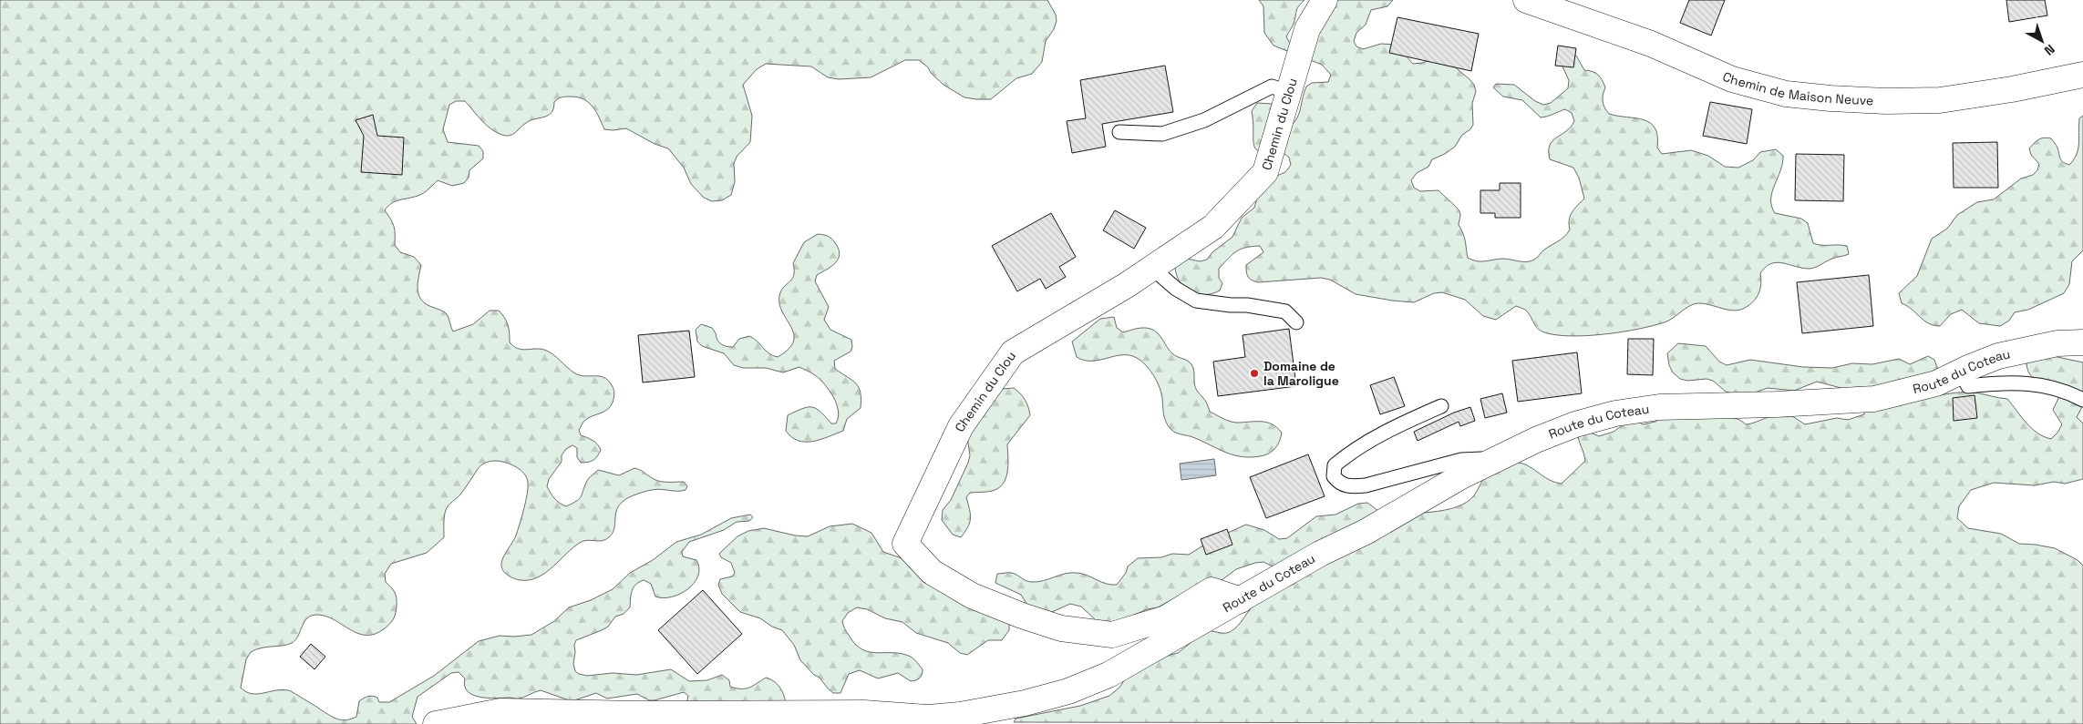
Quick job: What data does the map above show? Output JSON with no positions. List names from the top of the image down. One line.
{"streets":{"street":["Chemin de Maison Neuve","Chemin du Clou","Route du Coteau"]},"crossings":[["Chemin du Clou","Route du Coteau"]],"places":["Domaine de la Maroligue"],"north":"bottom right"}
